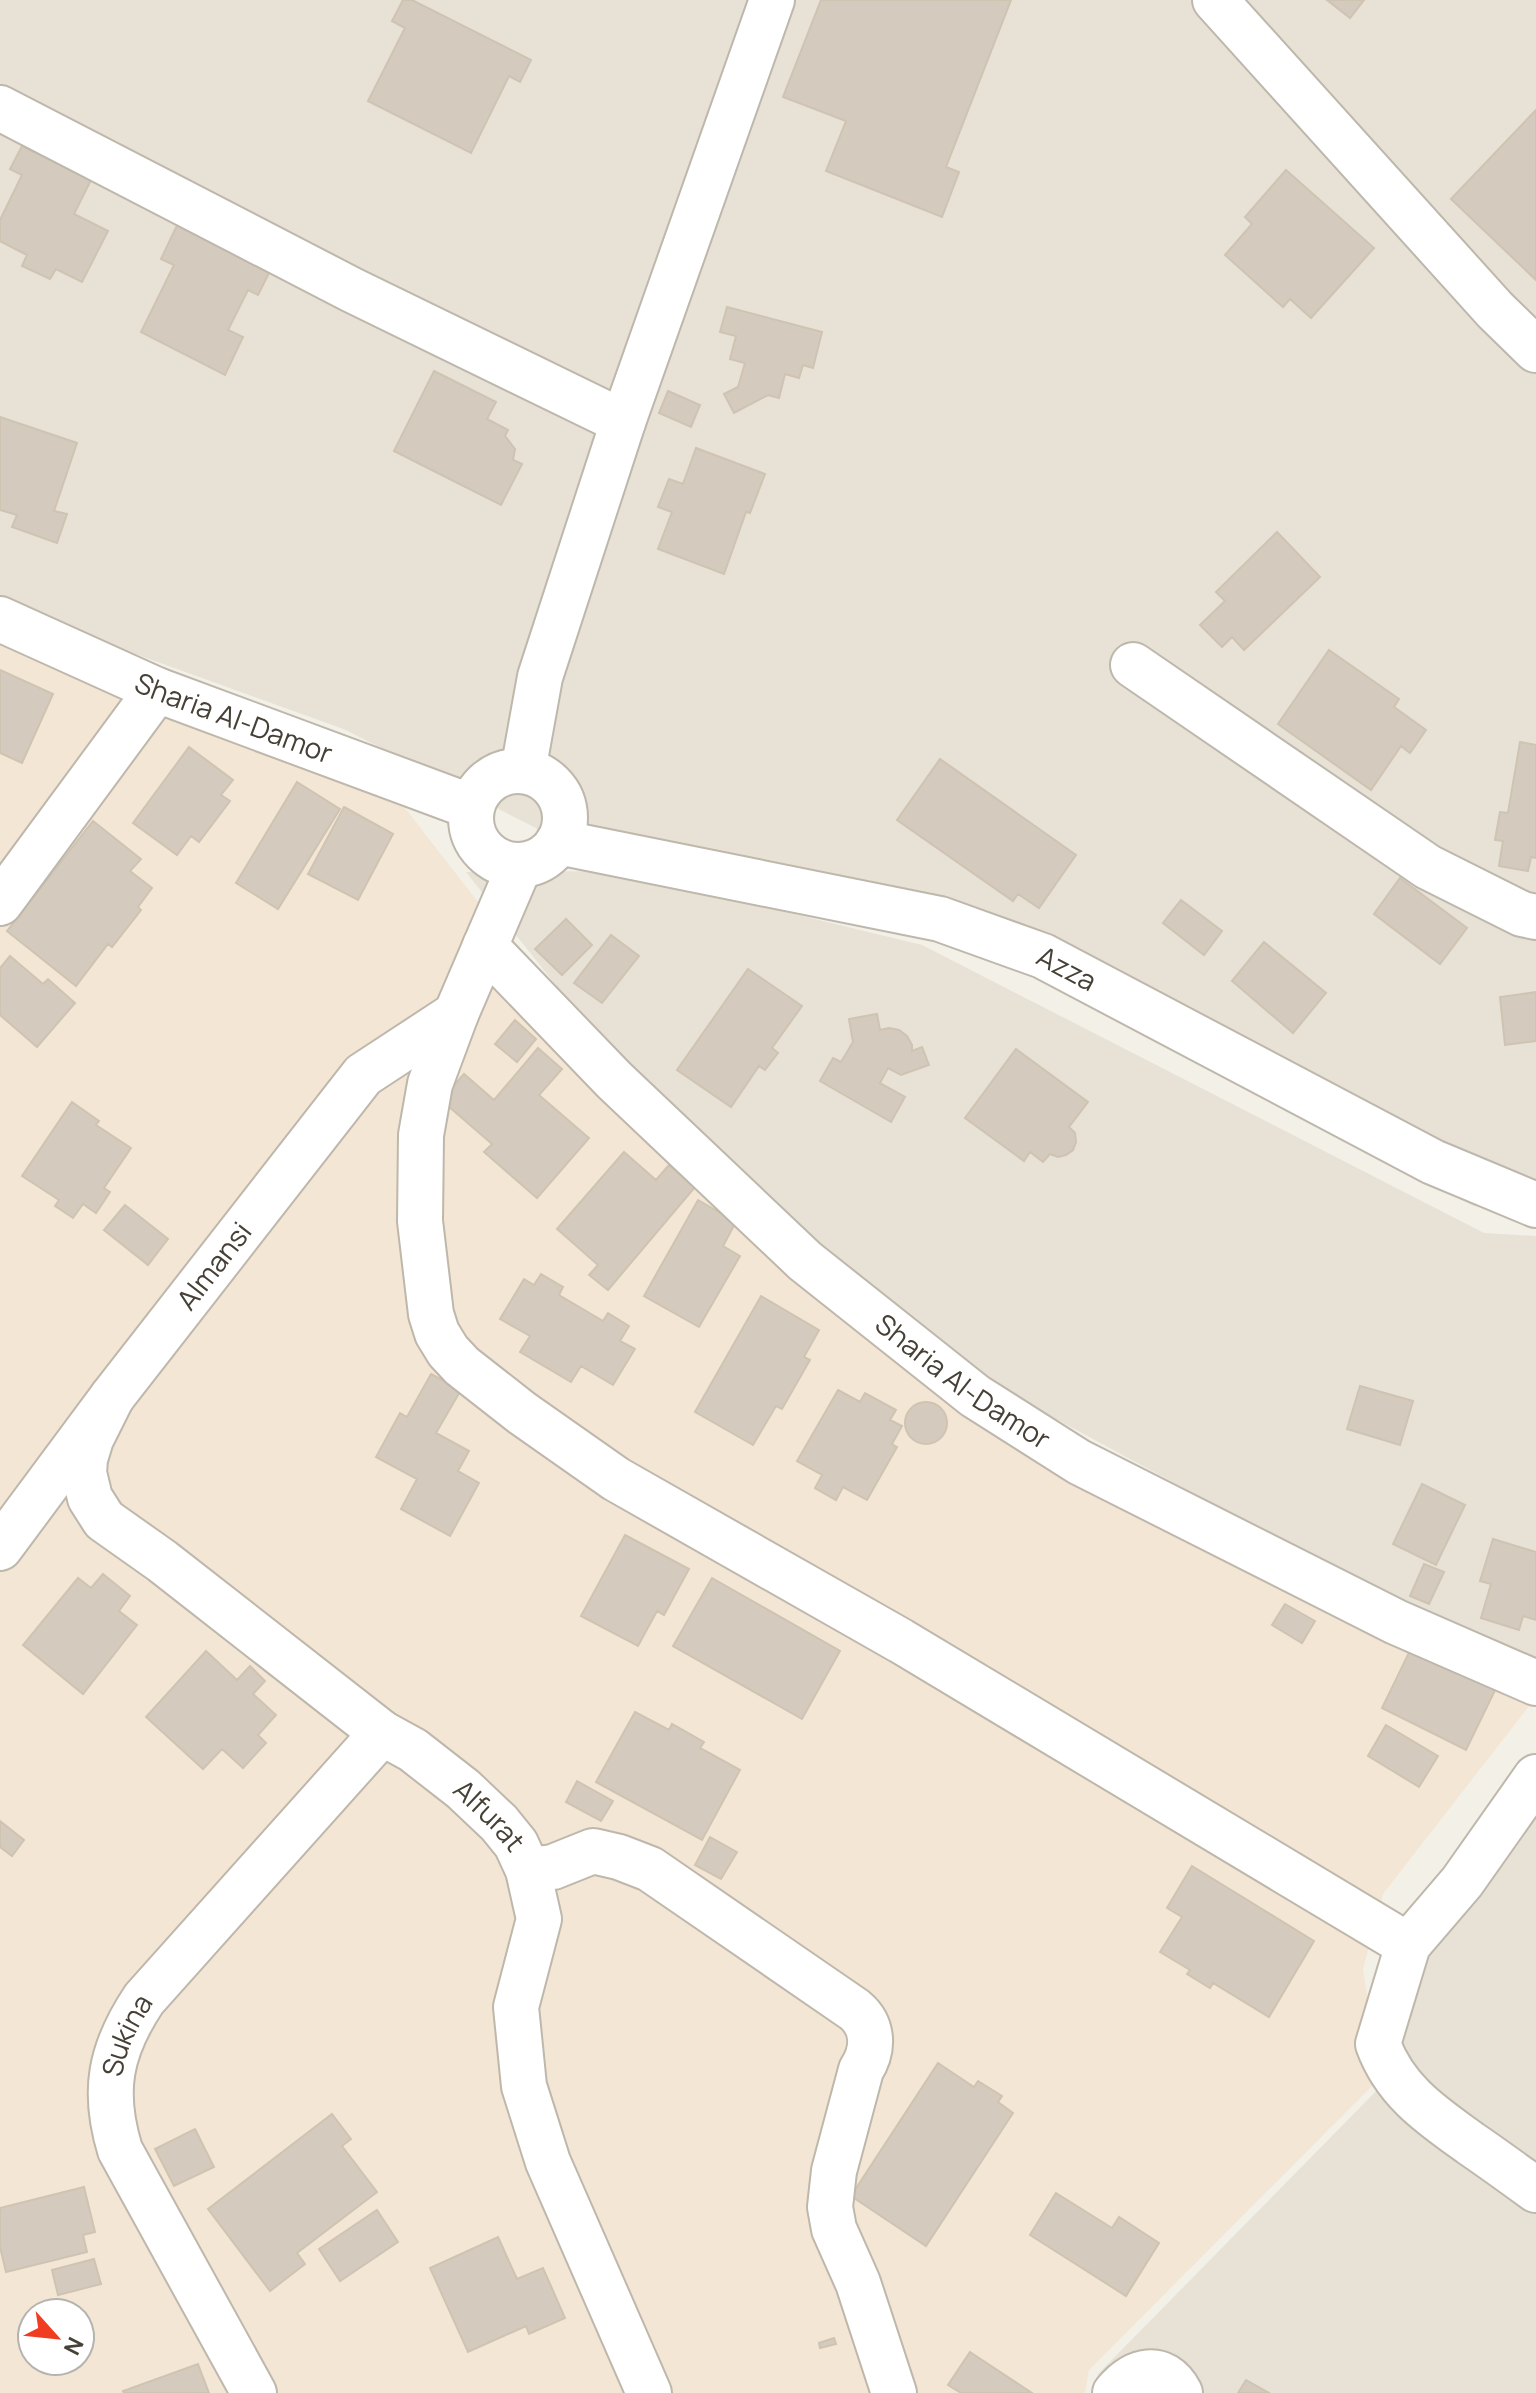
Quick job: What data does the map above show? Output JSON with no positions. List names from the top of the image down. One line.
{"streets":{"street":["Sharia Al-Damor","Azza","Almansi","Alfurat","Sukina"]},"crossings":[["Sharia Al-Damor","Azza"],["Almansi","Alfurat"],["Alfurat","Sukina"]],"north":"bottom right"}
